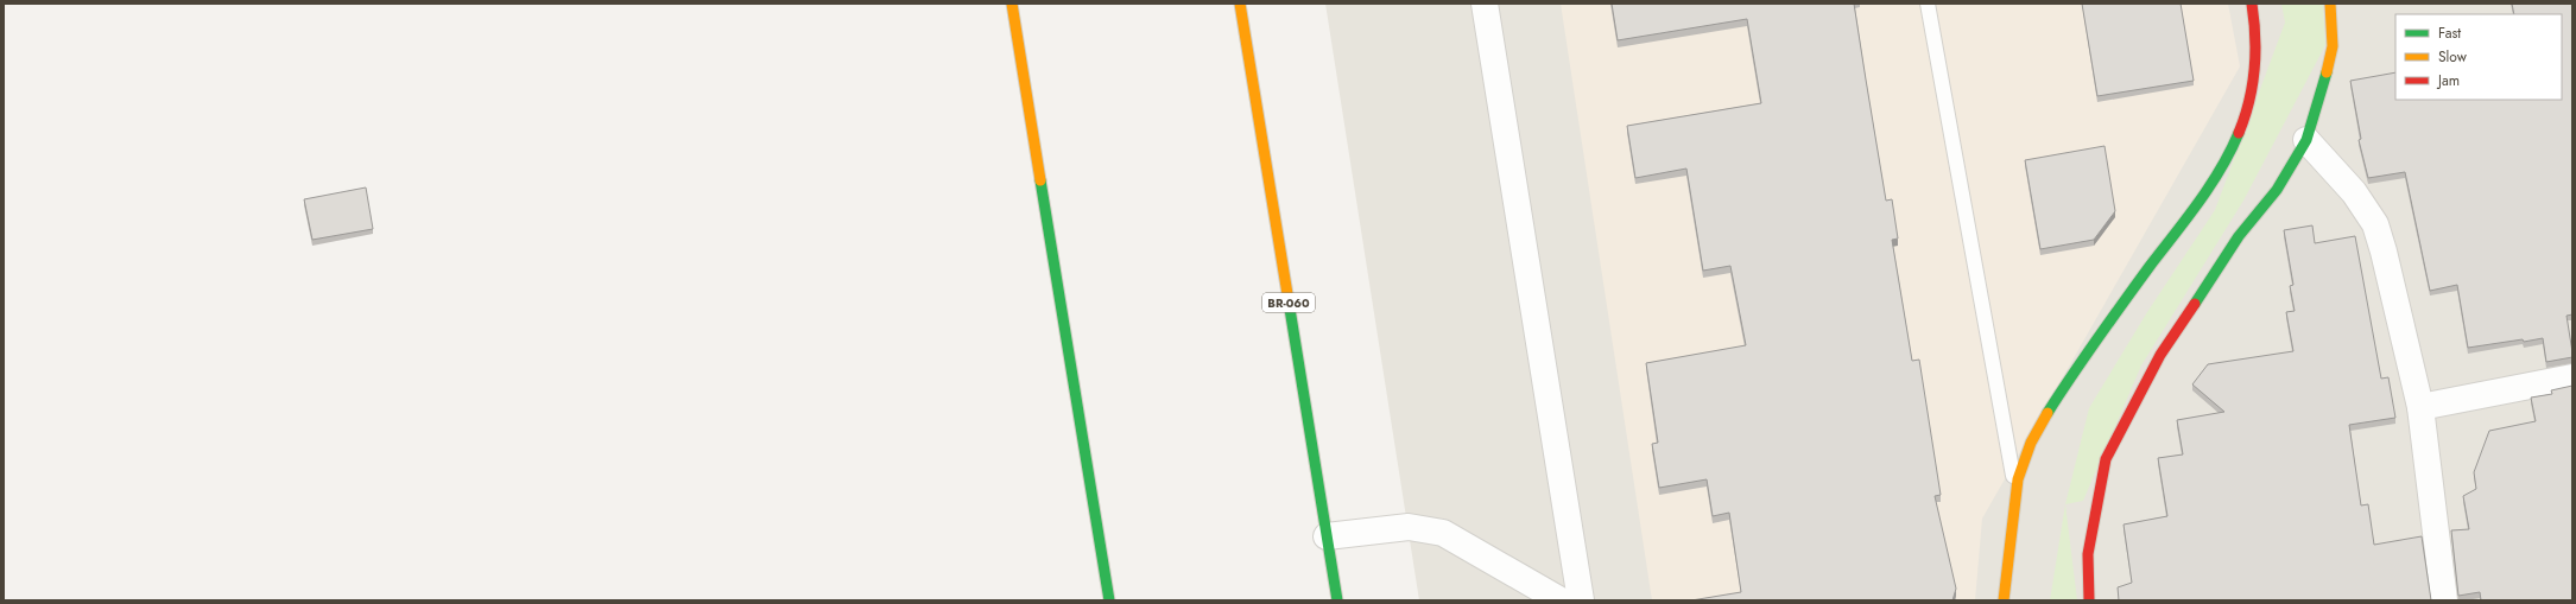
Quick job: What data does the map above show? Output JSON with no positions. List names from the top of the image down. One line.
{"streets":{"main road":["BR-060"]},"legend":["Fast","Slow","Jam"]}
